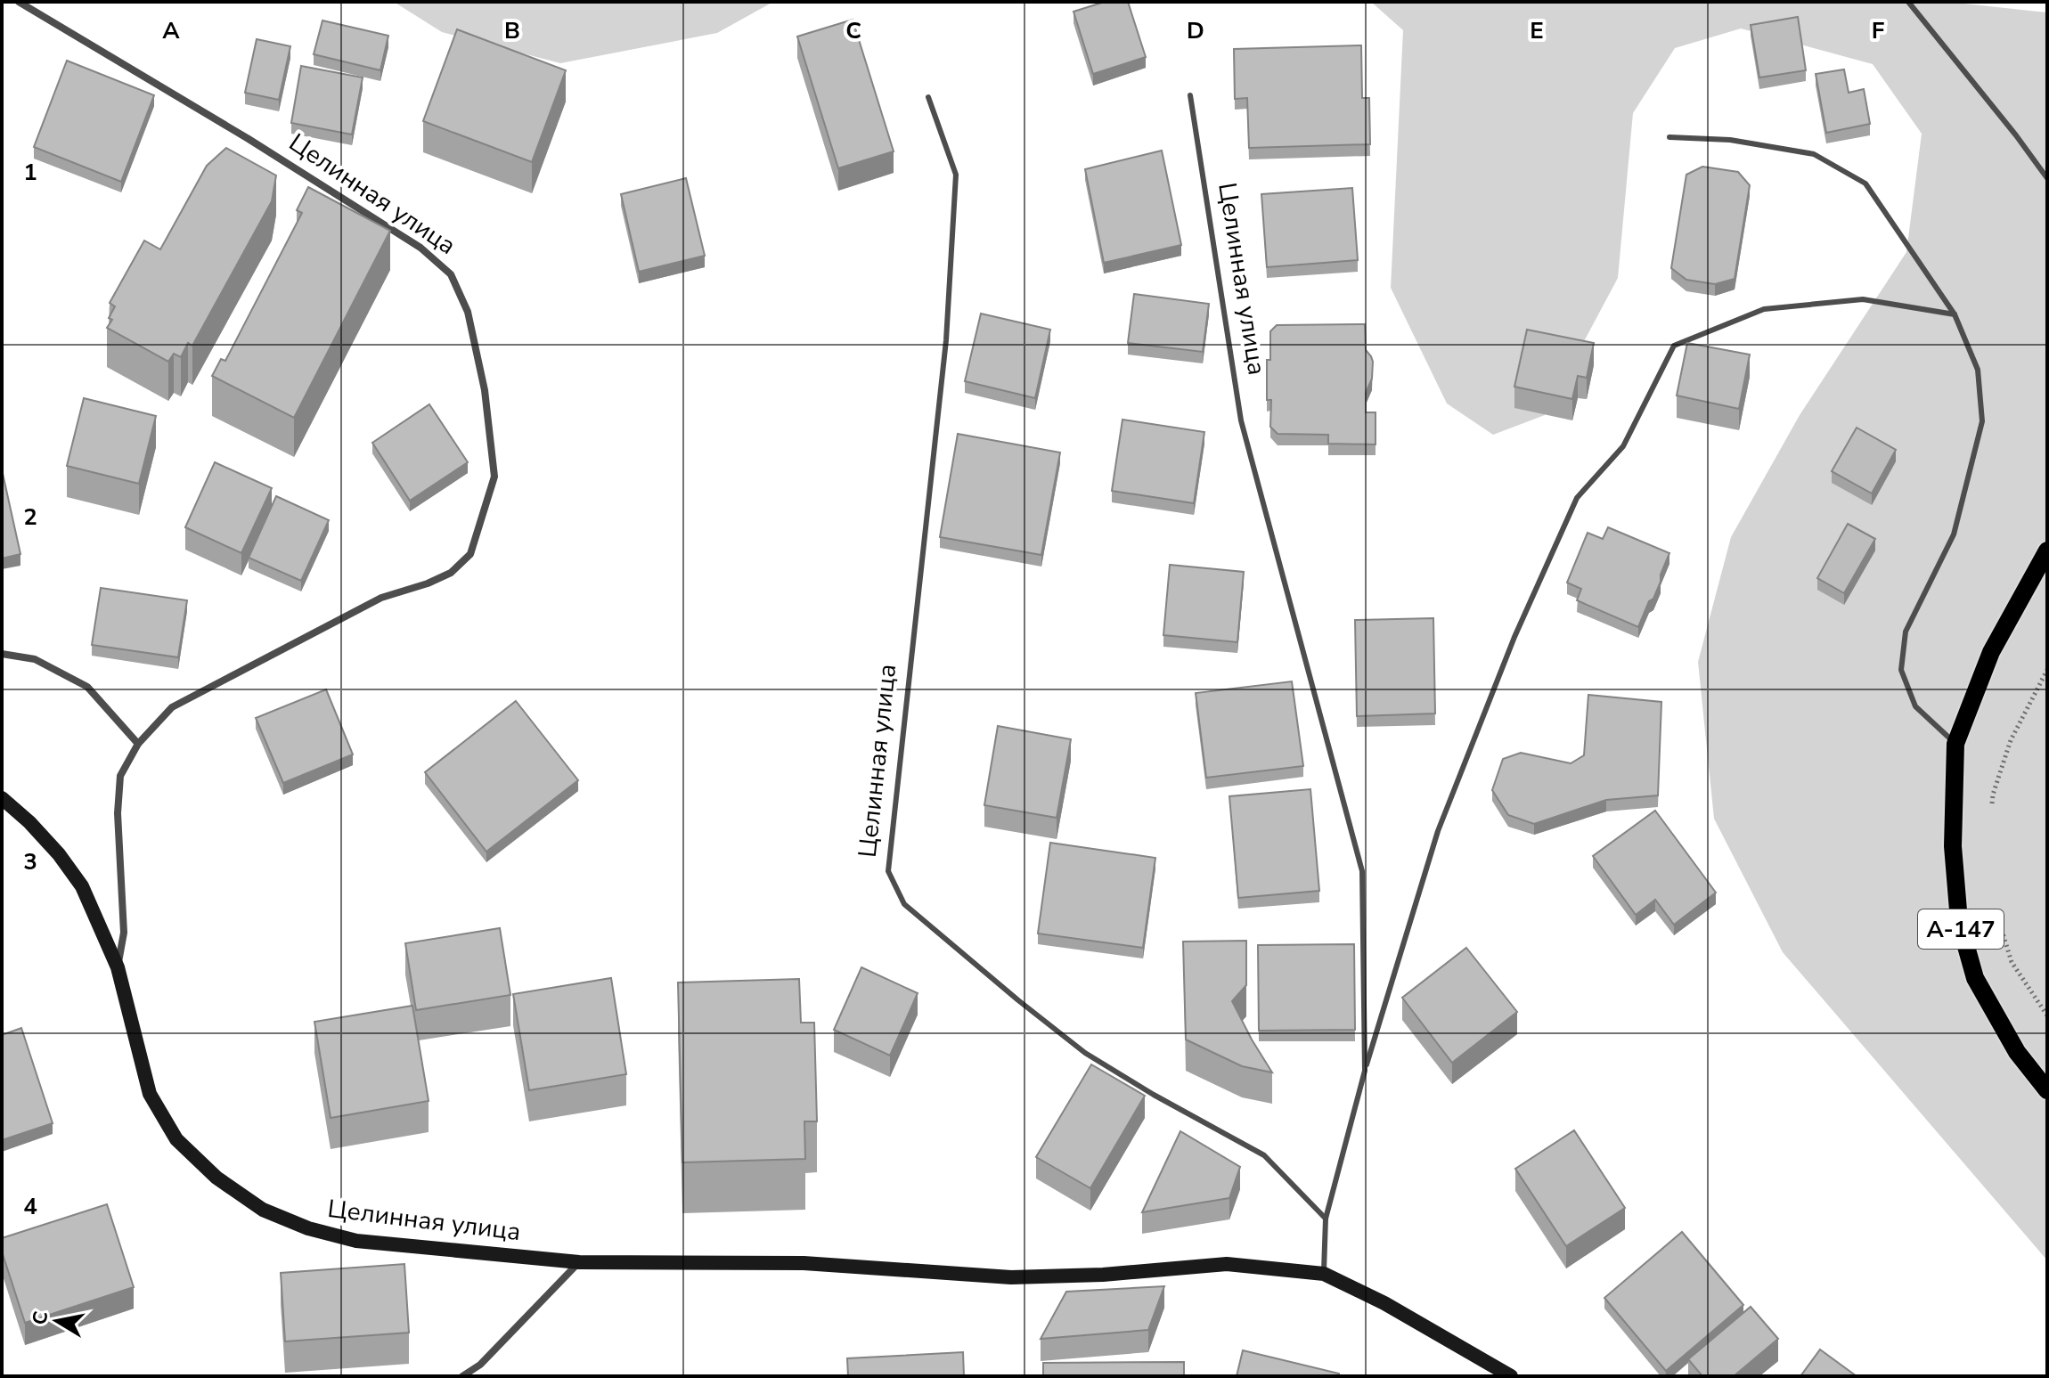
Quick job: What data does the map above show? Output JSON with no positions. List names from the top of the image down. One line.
{"streets":{"main road":["А-147"],"street":["Целинная улица"]},"north":"left","grid":{"columns":["A","B","C","D","E","F"],"rows":["1","2","3","4"]}}
